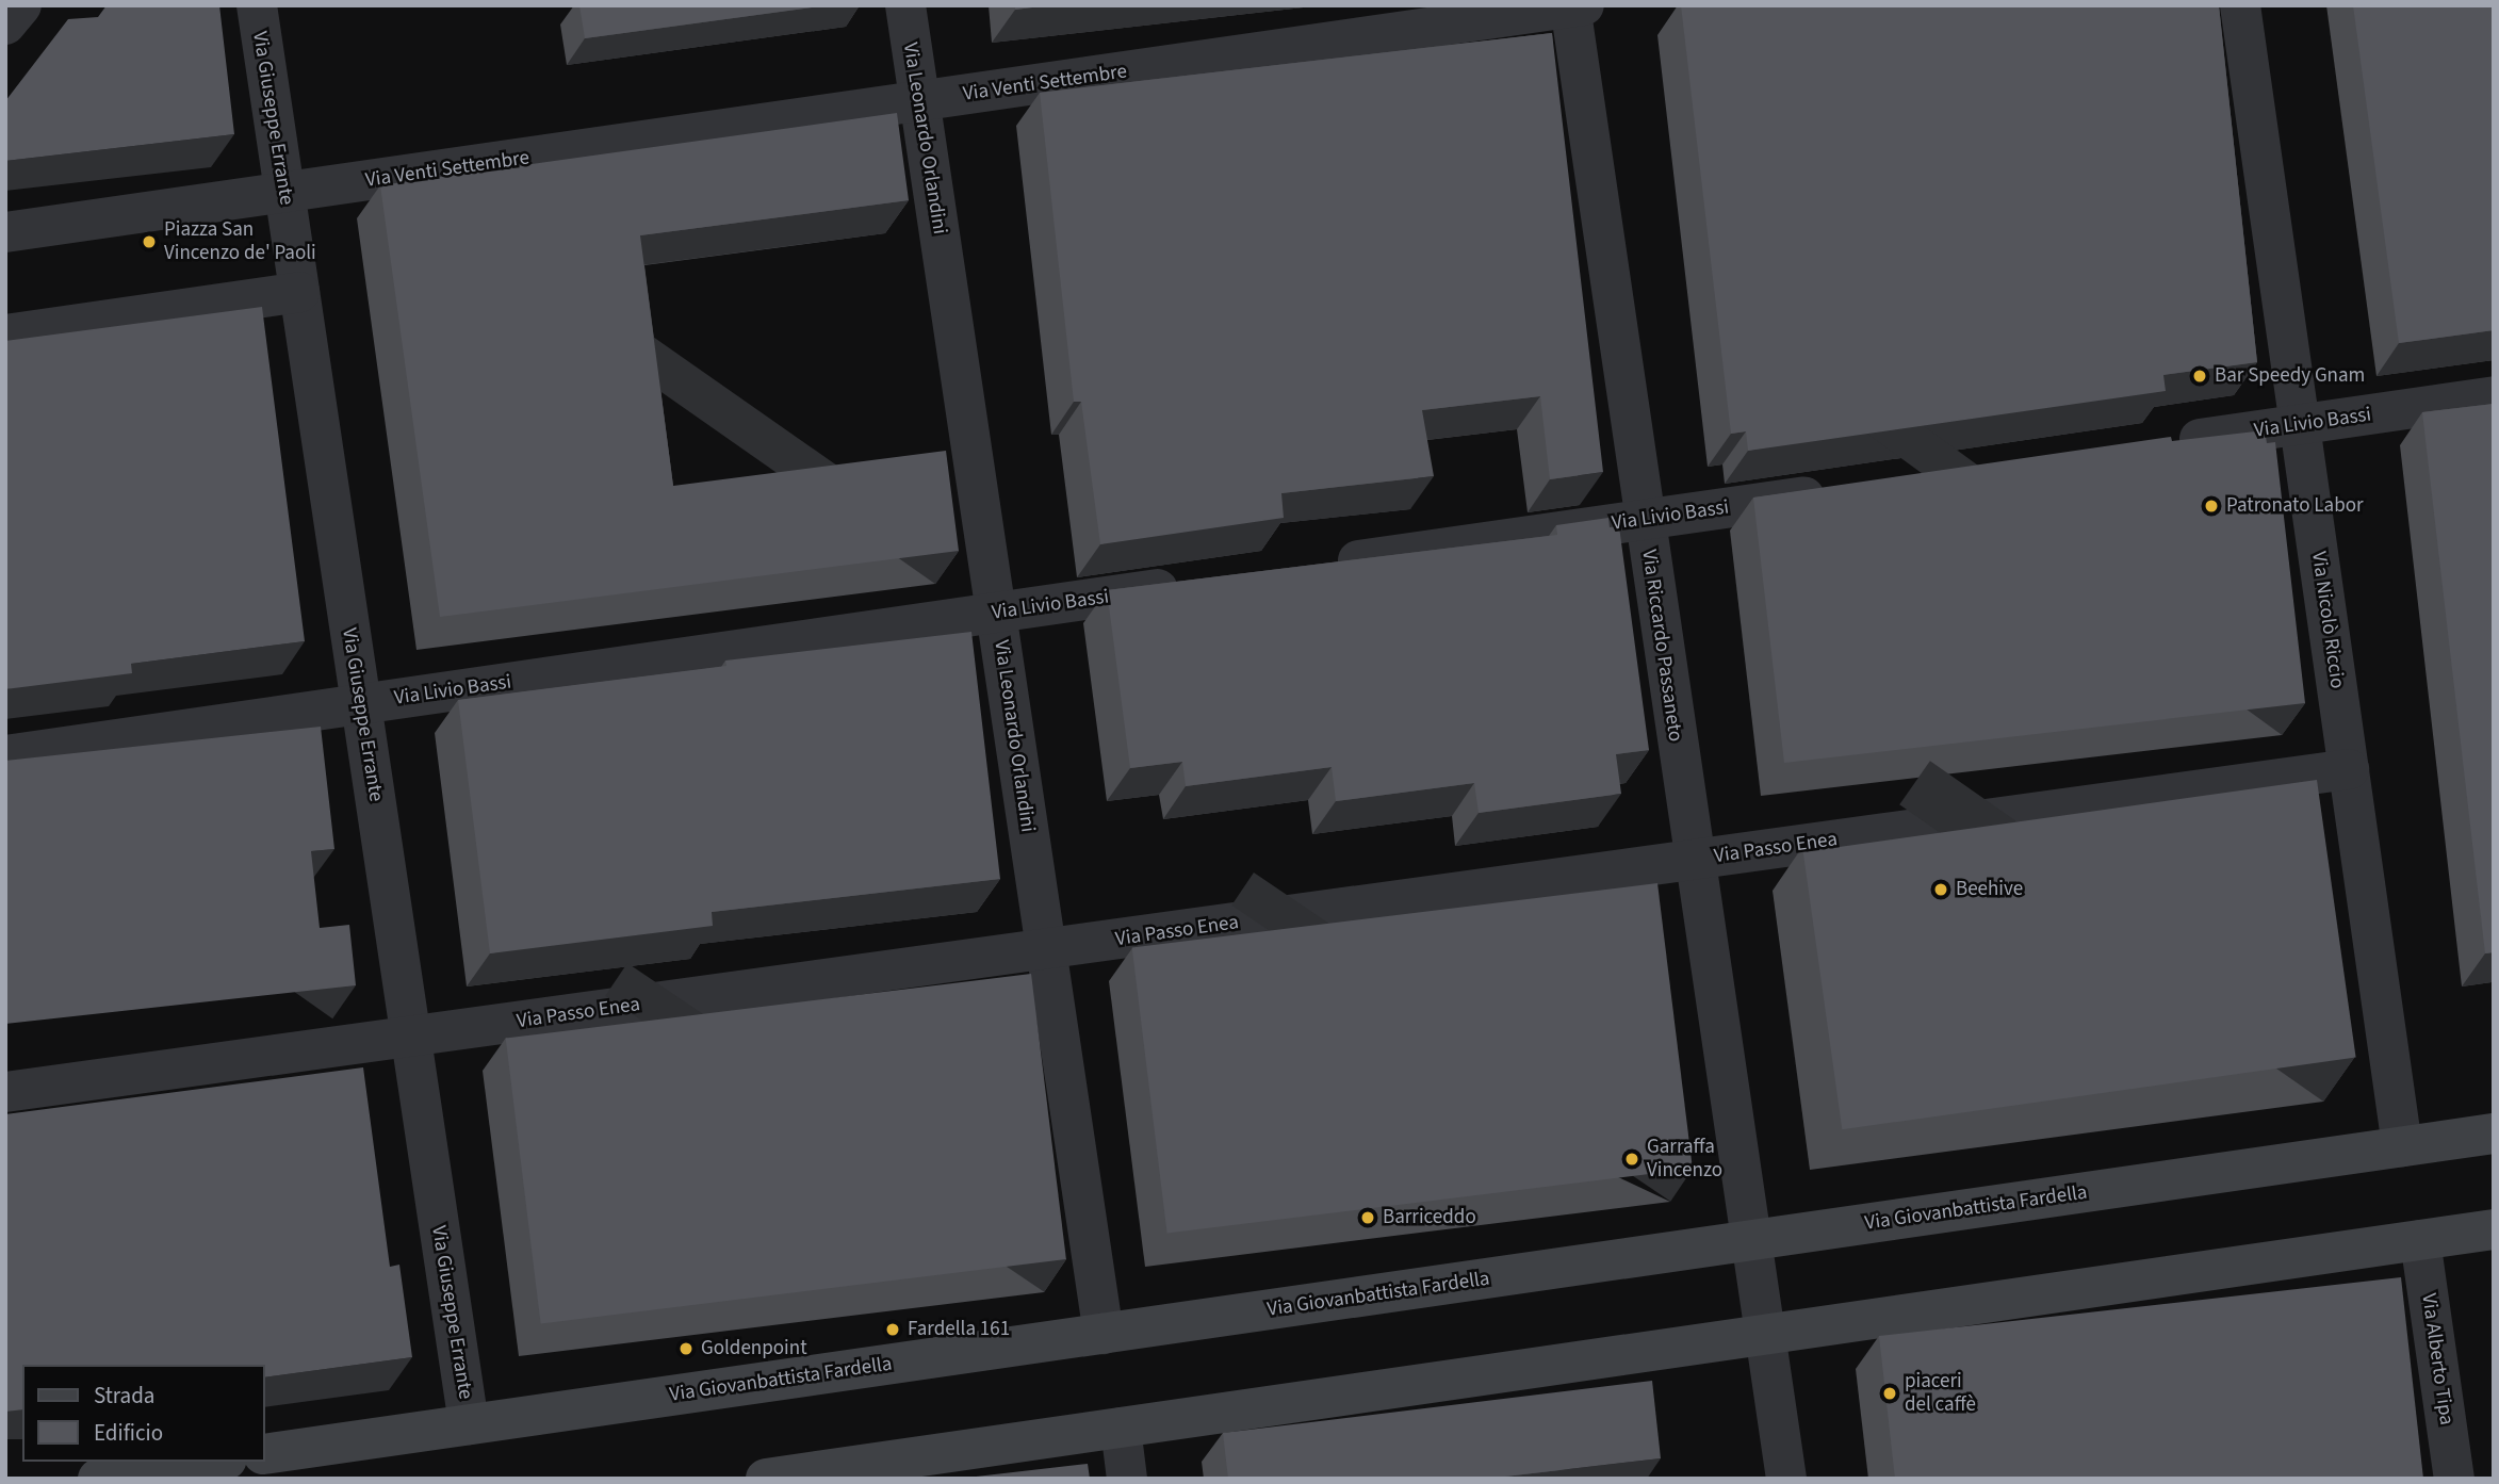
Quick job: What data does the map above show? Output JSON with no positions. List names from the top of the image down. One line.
{"streets":{"main road":["Via Giovanbattista Fardella"],"street":["Via Venti Settembre","Via Giuseppe Errante","Via Leonardo Orlandini","Via Livio Bassi","Via Nicolò Riccio","Via Riccardo Passaneto","Via Passo Enea","Via Alberto Tipa"]},"crossings":[["Via Venti Settembre","Via Giuseppe Errante"],["Via Venti Settembre","Via Leonardo Orlandini"],["Via Venti Settembre","Via Riccardo Passaneto"],["Via Giuseppe Errante","Via Livio Bassi"],["Via Giuseppe Errante","Via Passo Enea"],["Via Giuseppe Errante","Via Giovanbattista Fardella"],["Via Leonardo Orlandini","Via Livio Bassi"],["Via Leonardo Orlandini","Via Passo Enea"],["Via Leonardo Orlandini","Via Giovanbattista Fardella"],["Via Livio Bassi","Via Nicolò Riccio"],["Via Livio Bassi","Via Riccardo Passaneto"],["Via Nicolò Riccio","Via Passo Enea"],["Via Nicolò Riccio","Via Giovanbattista Fardella"],["Via Riccardo Passaneto","Via Passo Enea"],["Via Riccardo Passaneto","Via Giovanbattista Fardella"]],"places":["Piazza San Vincenzo de' Paoli","Bar Speedy Gnam","Patronato Labor","Beehive","Garraffa Vincenzo","Barriceddo","Fardella 161","Goldenpoint","piaceri del caffè"],"legend":["Strada","Edificio"]}
